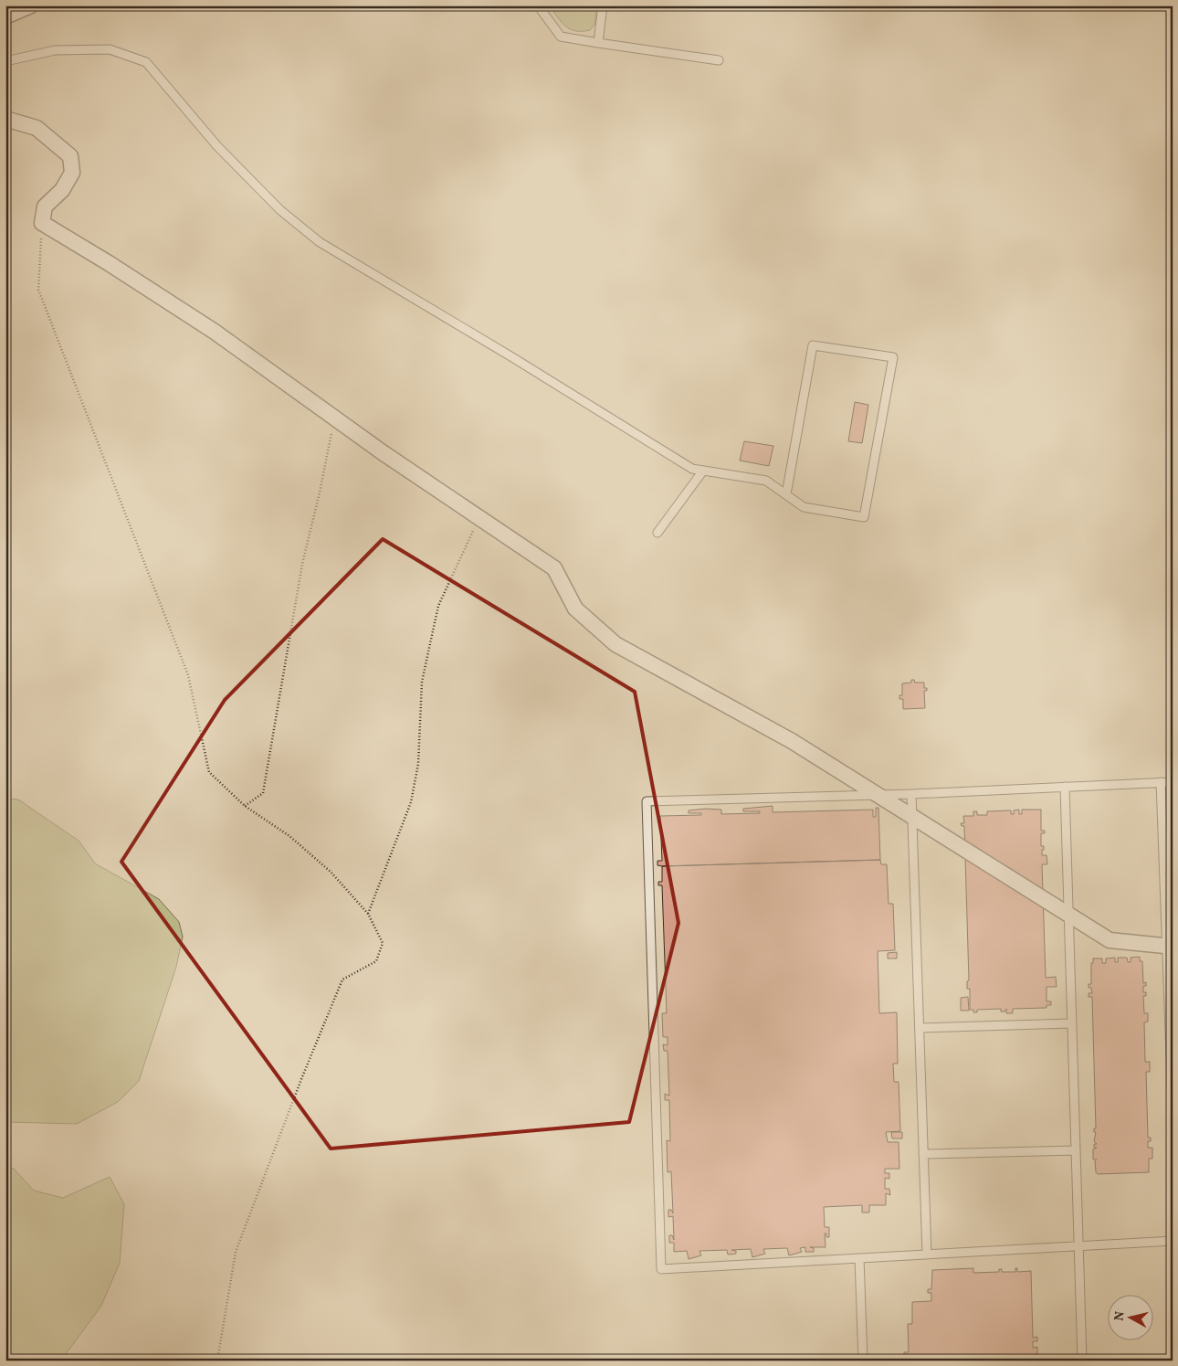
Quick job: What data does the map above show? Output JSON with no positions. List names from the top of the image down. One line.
{"north":"left"}
